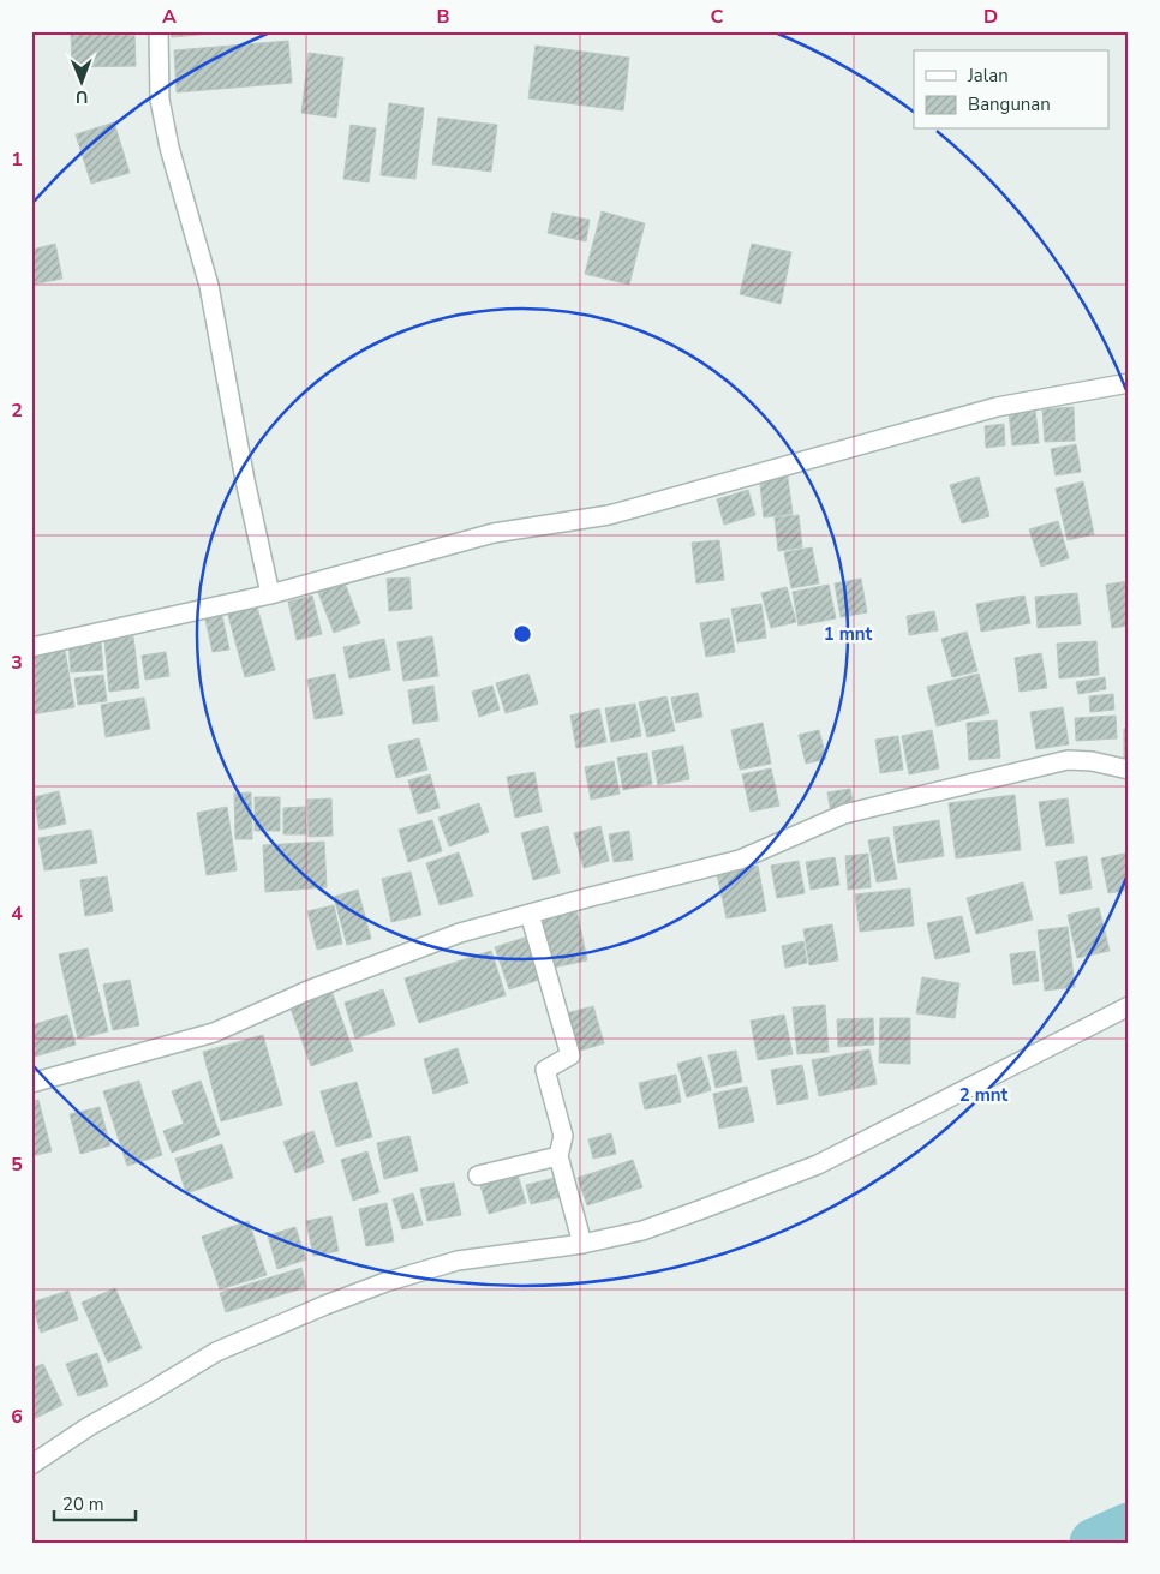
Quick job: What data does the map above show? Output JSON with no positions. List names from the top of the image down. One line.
{"legend":["Jalan","Bangunan"],"scale_bar":"20 m","north":"bottom","grid":{"columns":["A","B","C","D"],"rows":["1","2","3","4","5","6"]},"rings":["1 mnt","2 mnt"]}
